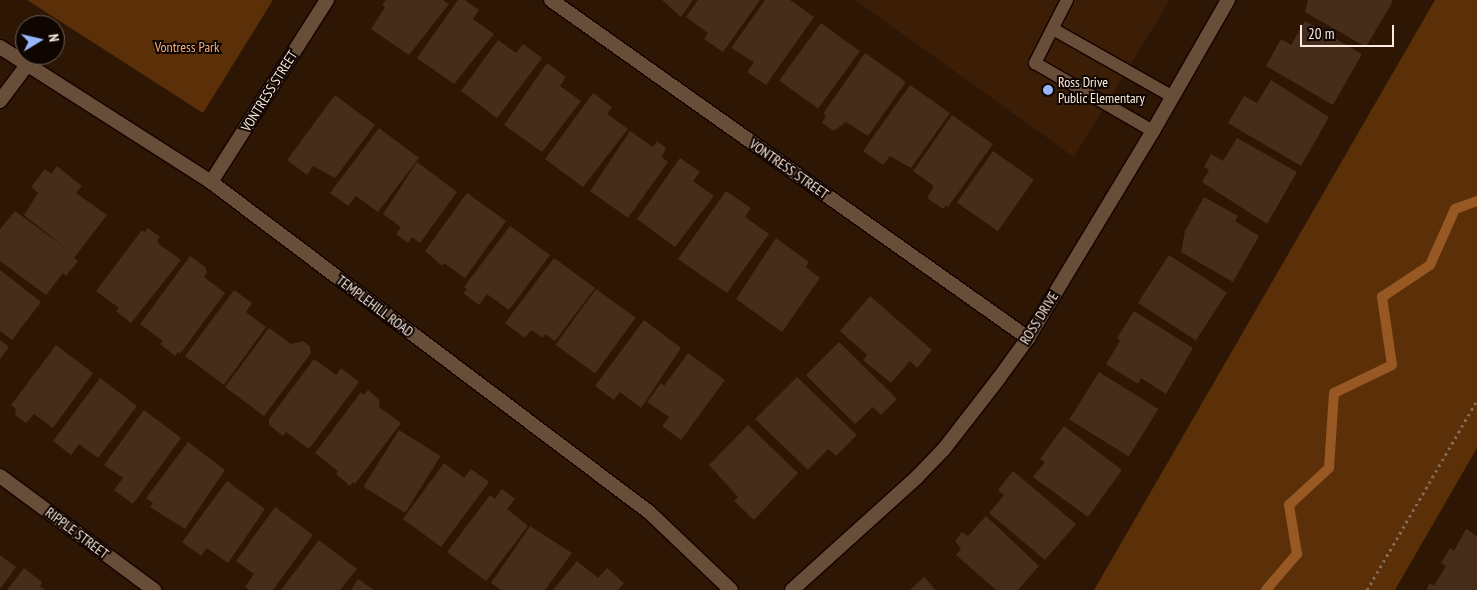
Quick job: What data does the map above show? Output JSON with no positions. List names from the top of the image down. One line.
{"streets":{"street":["VONTRESS STREET","TEMPLEHILL ROAD","ROSS DRIVE","RIPPLE STREET"]},"crossings":[["VONTRESS STREET","TEMPLEHILL ROAD"],["VONTRESS STREET","ROSS DRIVE"]],"parks":["Vontress Park"],"places":["Ross Drive Public Elementary"],"scale_bar":"20 m","north":"right"}
